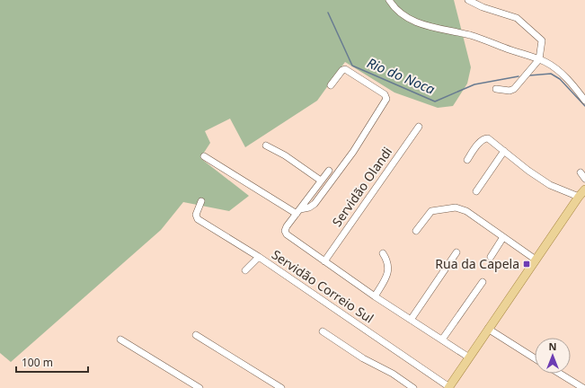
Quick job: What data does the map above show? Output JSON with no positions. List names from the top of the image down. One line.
{"streets":{"street":["Servidão Olandi","Servidão Correio Sul"]},"water":["Rio do Noca"],"places":{"transit":["Rua da Capela"]},"scale_bar":"100 m","north":"top"}
